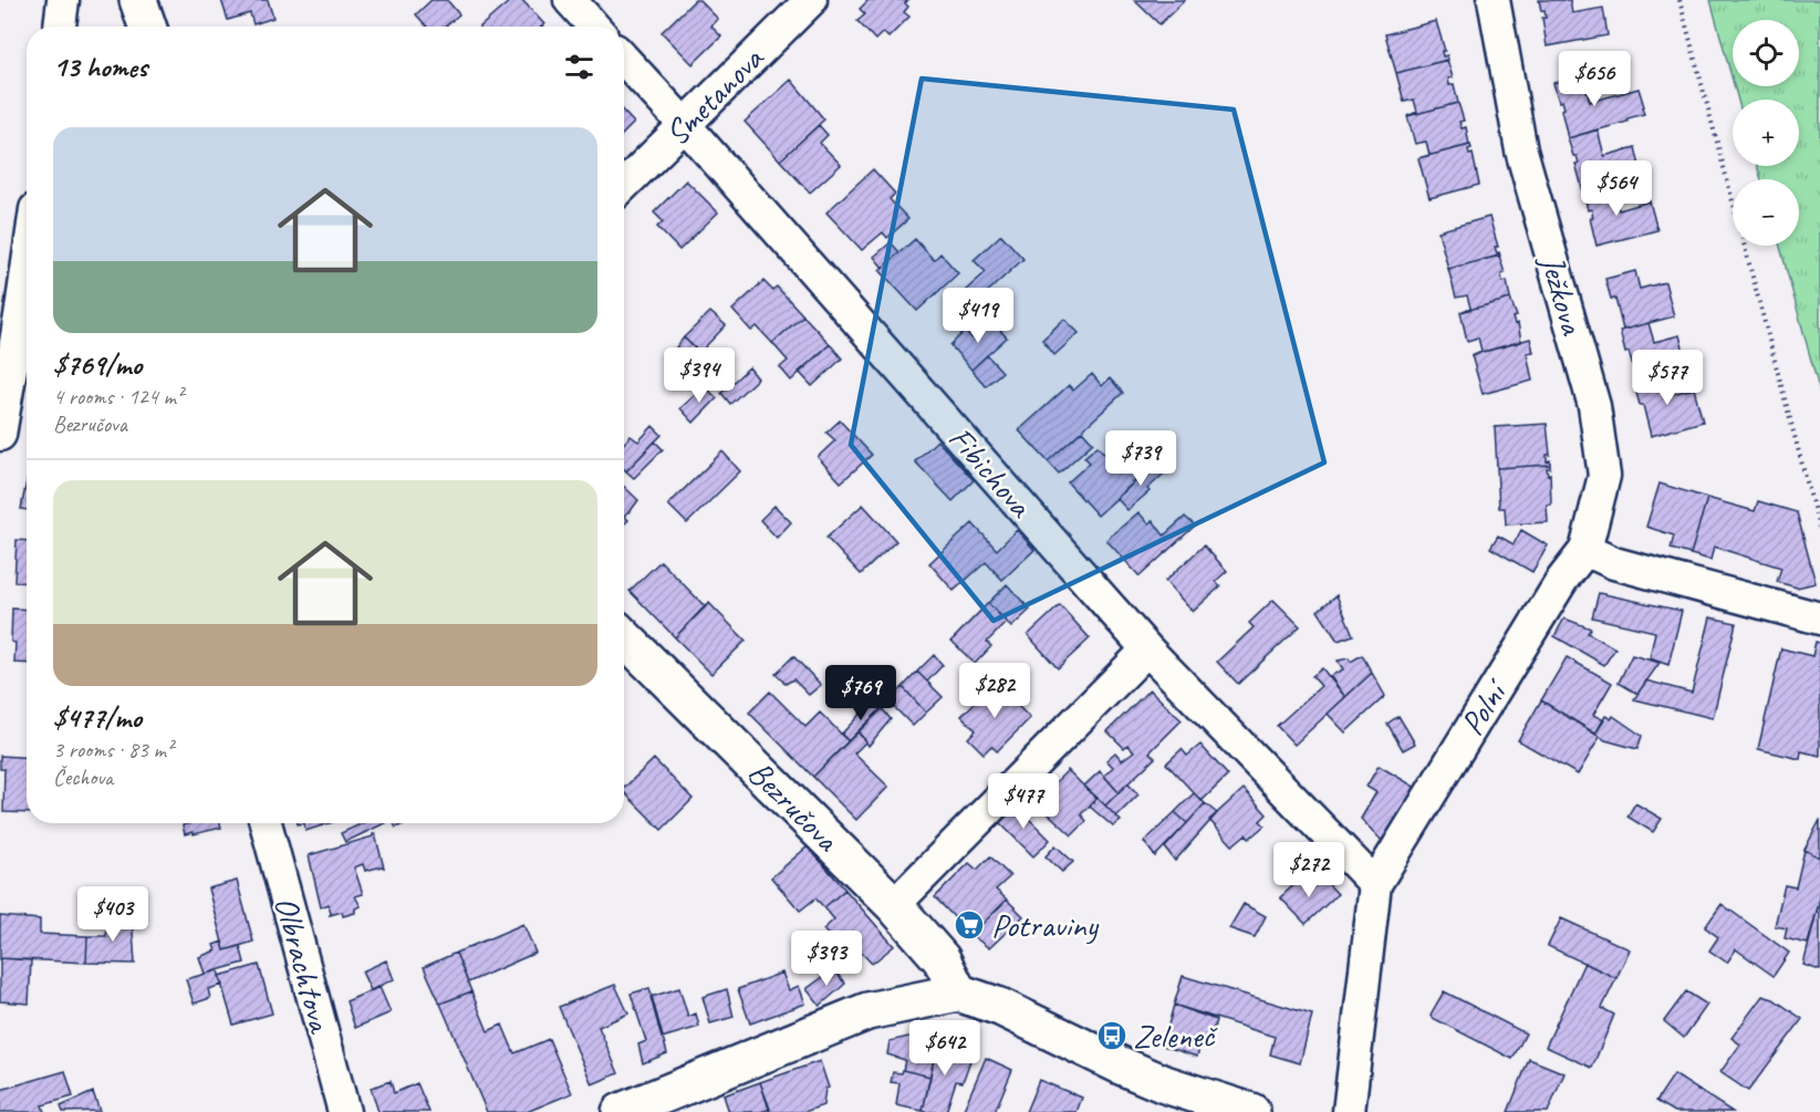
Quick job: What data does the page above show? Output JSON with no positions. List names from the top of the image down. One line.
{"streets":{"street":["Smetanova","Ježkova","Fibichova","Polní","Bezručova","Olbrachtova"]},"crossings":[["Smetanova","Fibichova"],["Ježkova","Polní"],["Fibichova","Polní"]],"places":{"supermarket":["Potraviny"],"bus stop":["Zeleneč"]},"page":{"map_buttons":["+","−"],"heading":"13 homes","price":["$656","$564","$419","$394","$577","$739","$282","$769","$477","$272","$403","$393","$642"],"list":[{"name":"$769/mo","note":"4 rooms · 124 m² · Bezručova"},{"name":"$477/mo","note":"3 rooms · 83 m² · Čechova"}]}}
